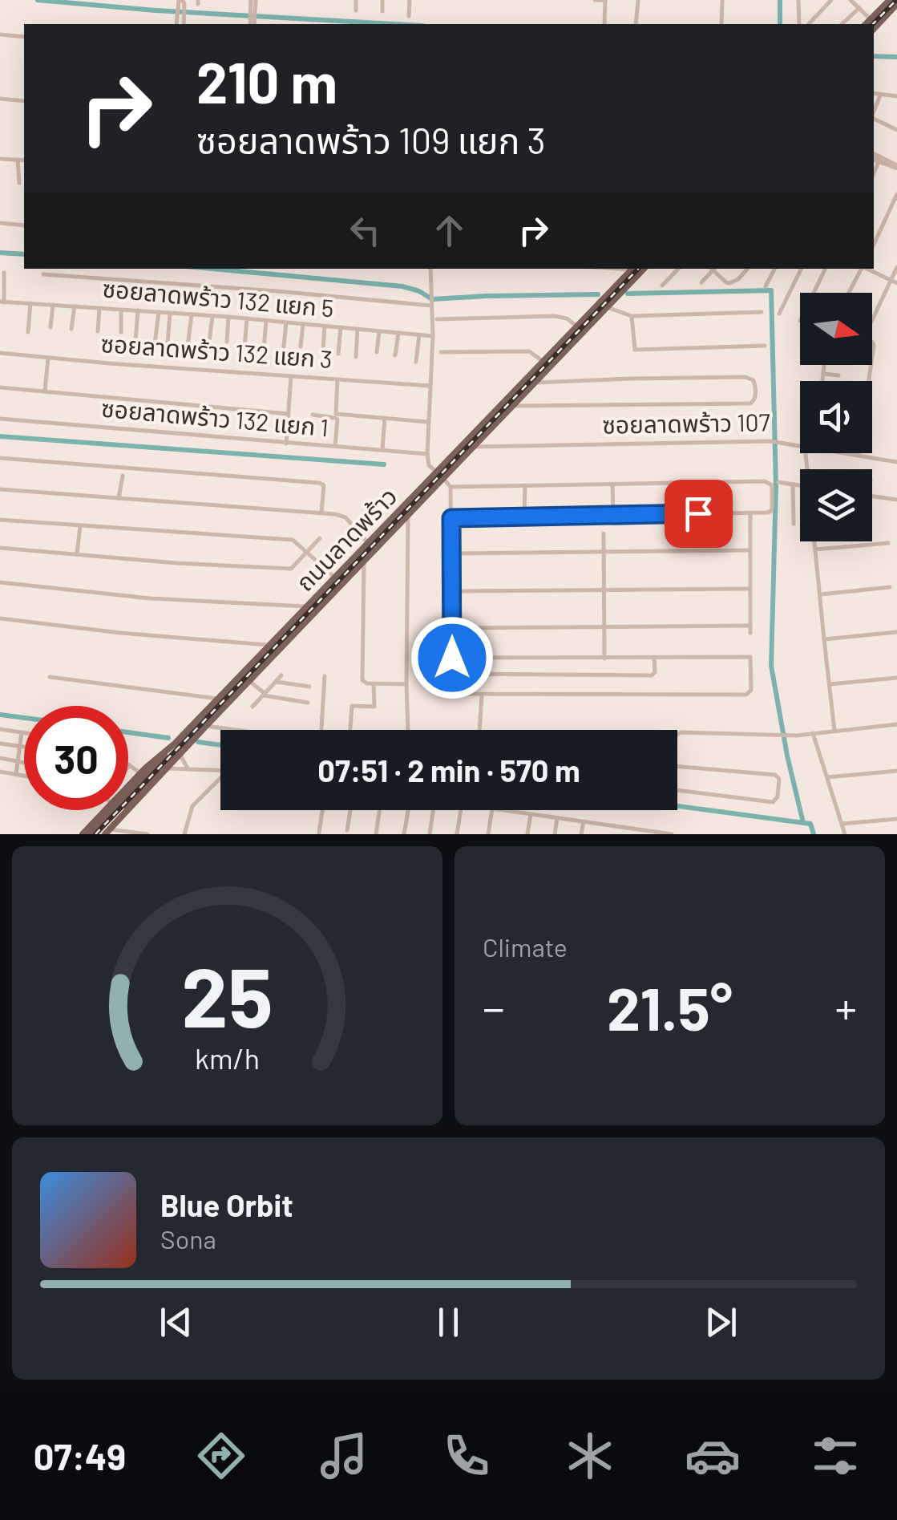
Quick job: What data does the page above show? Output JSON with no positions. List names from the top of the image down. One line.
{"streets":{"main road":["ถนนลาดพร้าว"],"street":["ซอยลาดพร้าว 132 แยก 5","ซอยลาดพร้าว 132 แยก 3","ซอยลาดพร้าว 132 แยก 1","ซอยลาดพร้าว 107"]},"crossings":[["ซอยลาดพร้าว 107","ถนนลาดพร้าว"]],"north":"right","page":{"turn":["210 m","ซอยลาดพร้าว 109 แยก 3"],"limit":"30","trip":"07:51 · 2 min · 570 m","tile":"Climate","heat":["−","21.5°","+"],"song":["Blue Orbit","Sona"],"tabs":"07:49","gauge":["25","km/h"]}}
